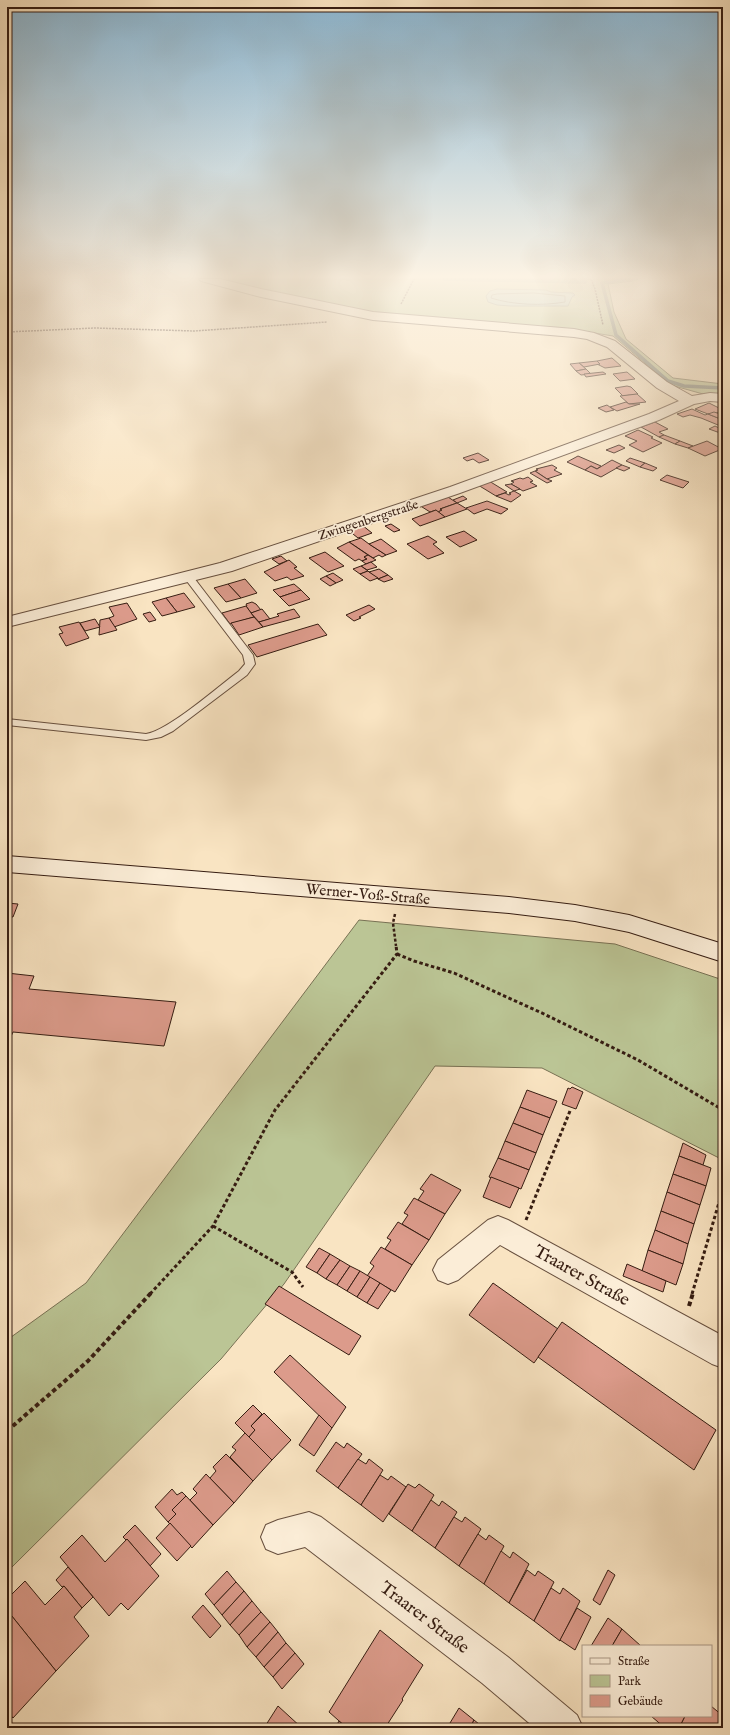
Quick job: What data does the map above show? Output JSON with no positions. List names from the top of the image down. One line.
{"streets":{"street":["Zwingenbergstraße","Werner-Voß-Straße","Traarer Straße"]},"legend":["Straße","Park","Gebäude"]}
